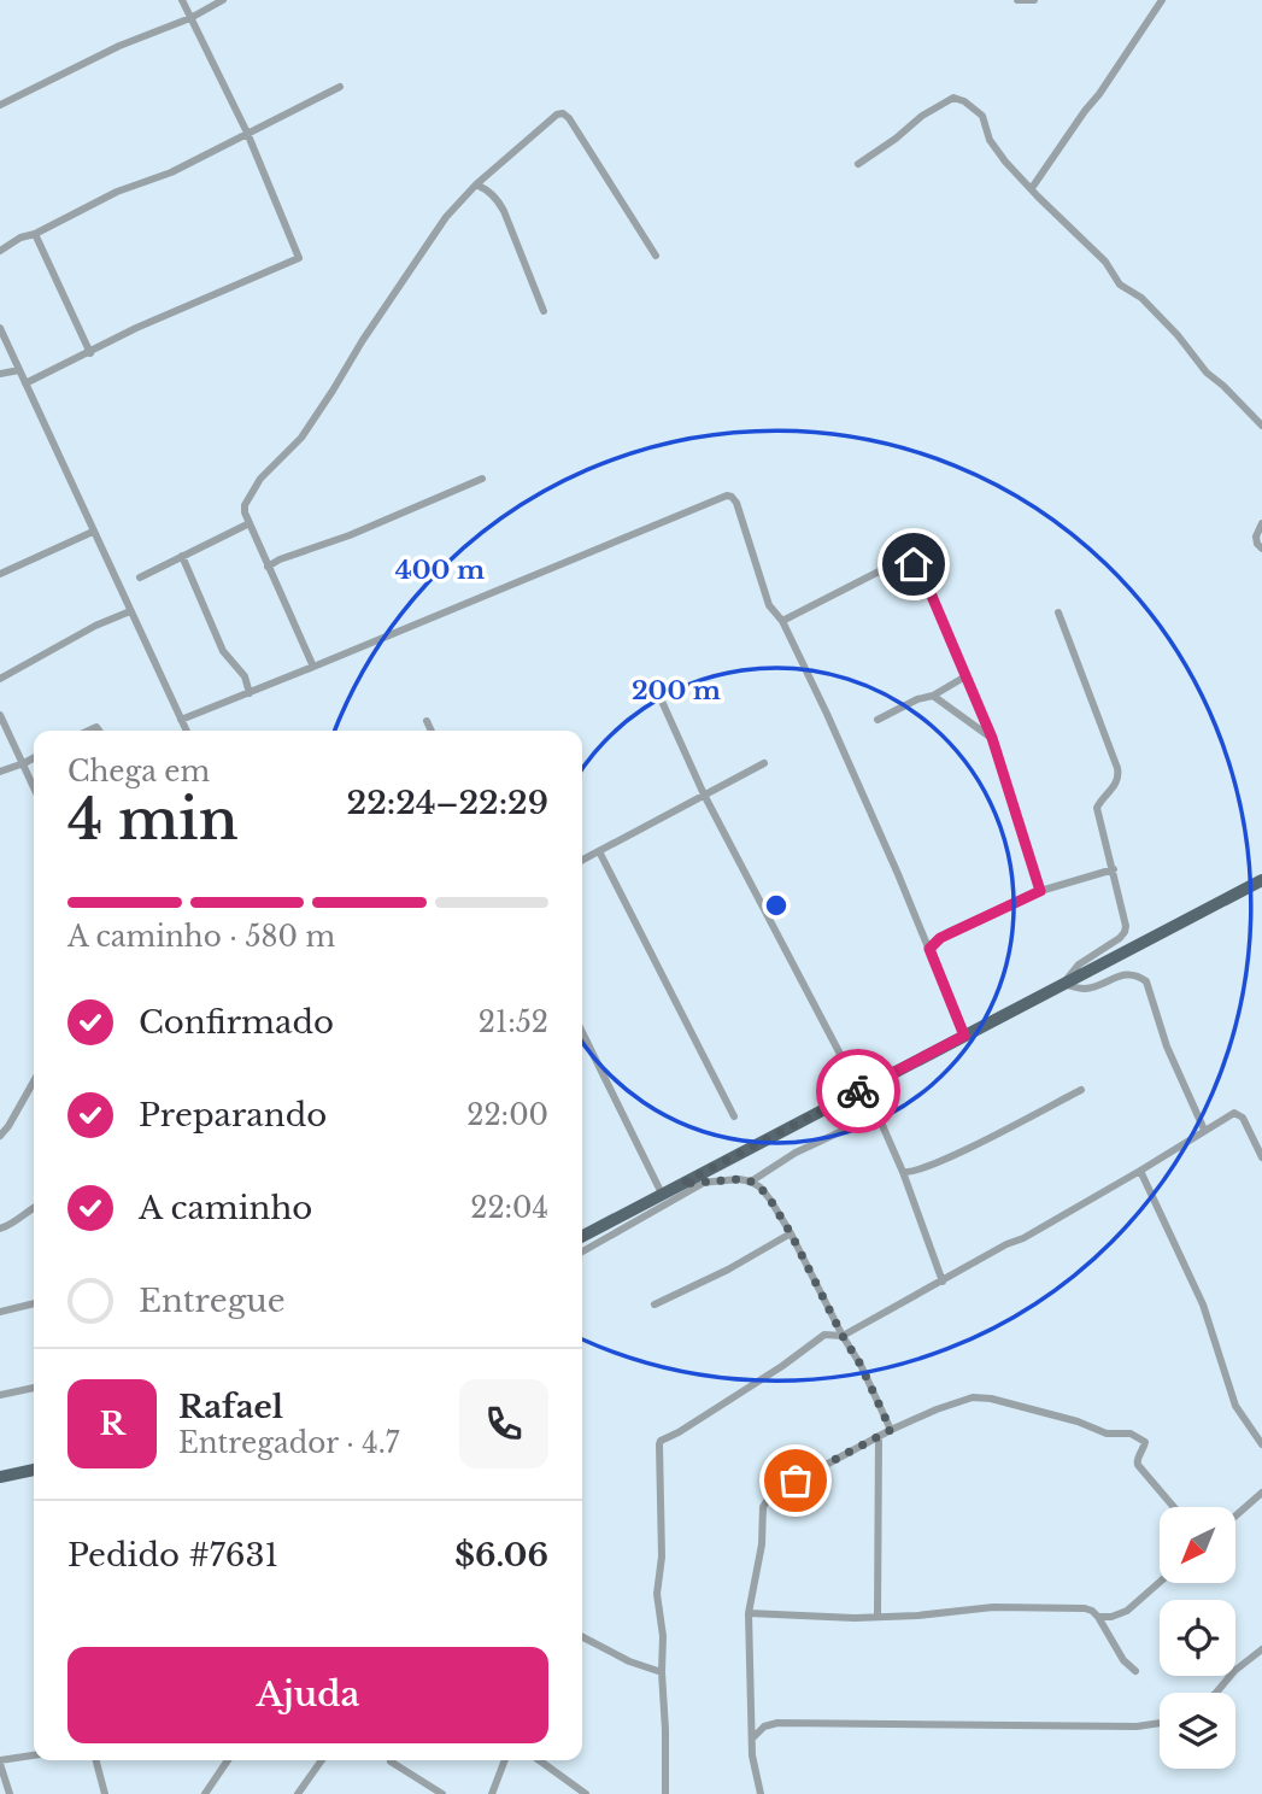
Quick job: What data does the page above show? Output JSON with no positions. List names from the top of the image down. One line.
{"north":"bottom left","page":{"heading":["4 min","Chega em","22:24–22:29"],"panel":["Rafael","Entregador · 4.7","Pedido #7631","$6.06"],"bar":"A caminho · 580 m","list":[["Confirmado","21:52"],["Preparando","22:00"],["A caminho","22:04"],"Entregue"],"round":"R","buttons":"Ajuda"},"rings":["400 m","200 m"]}
